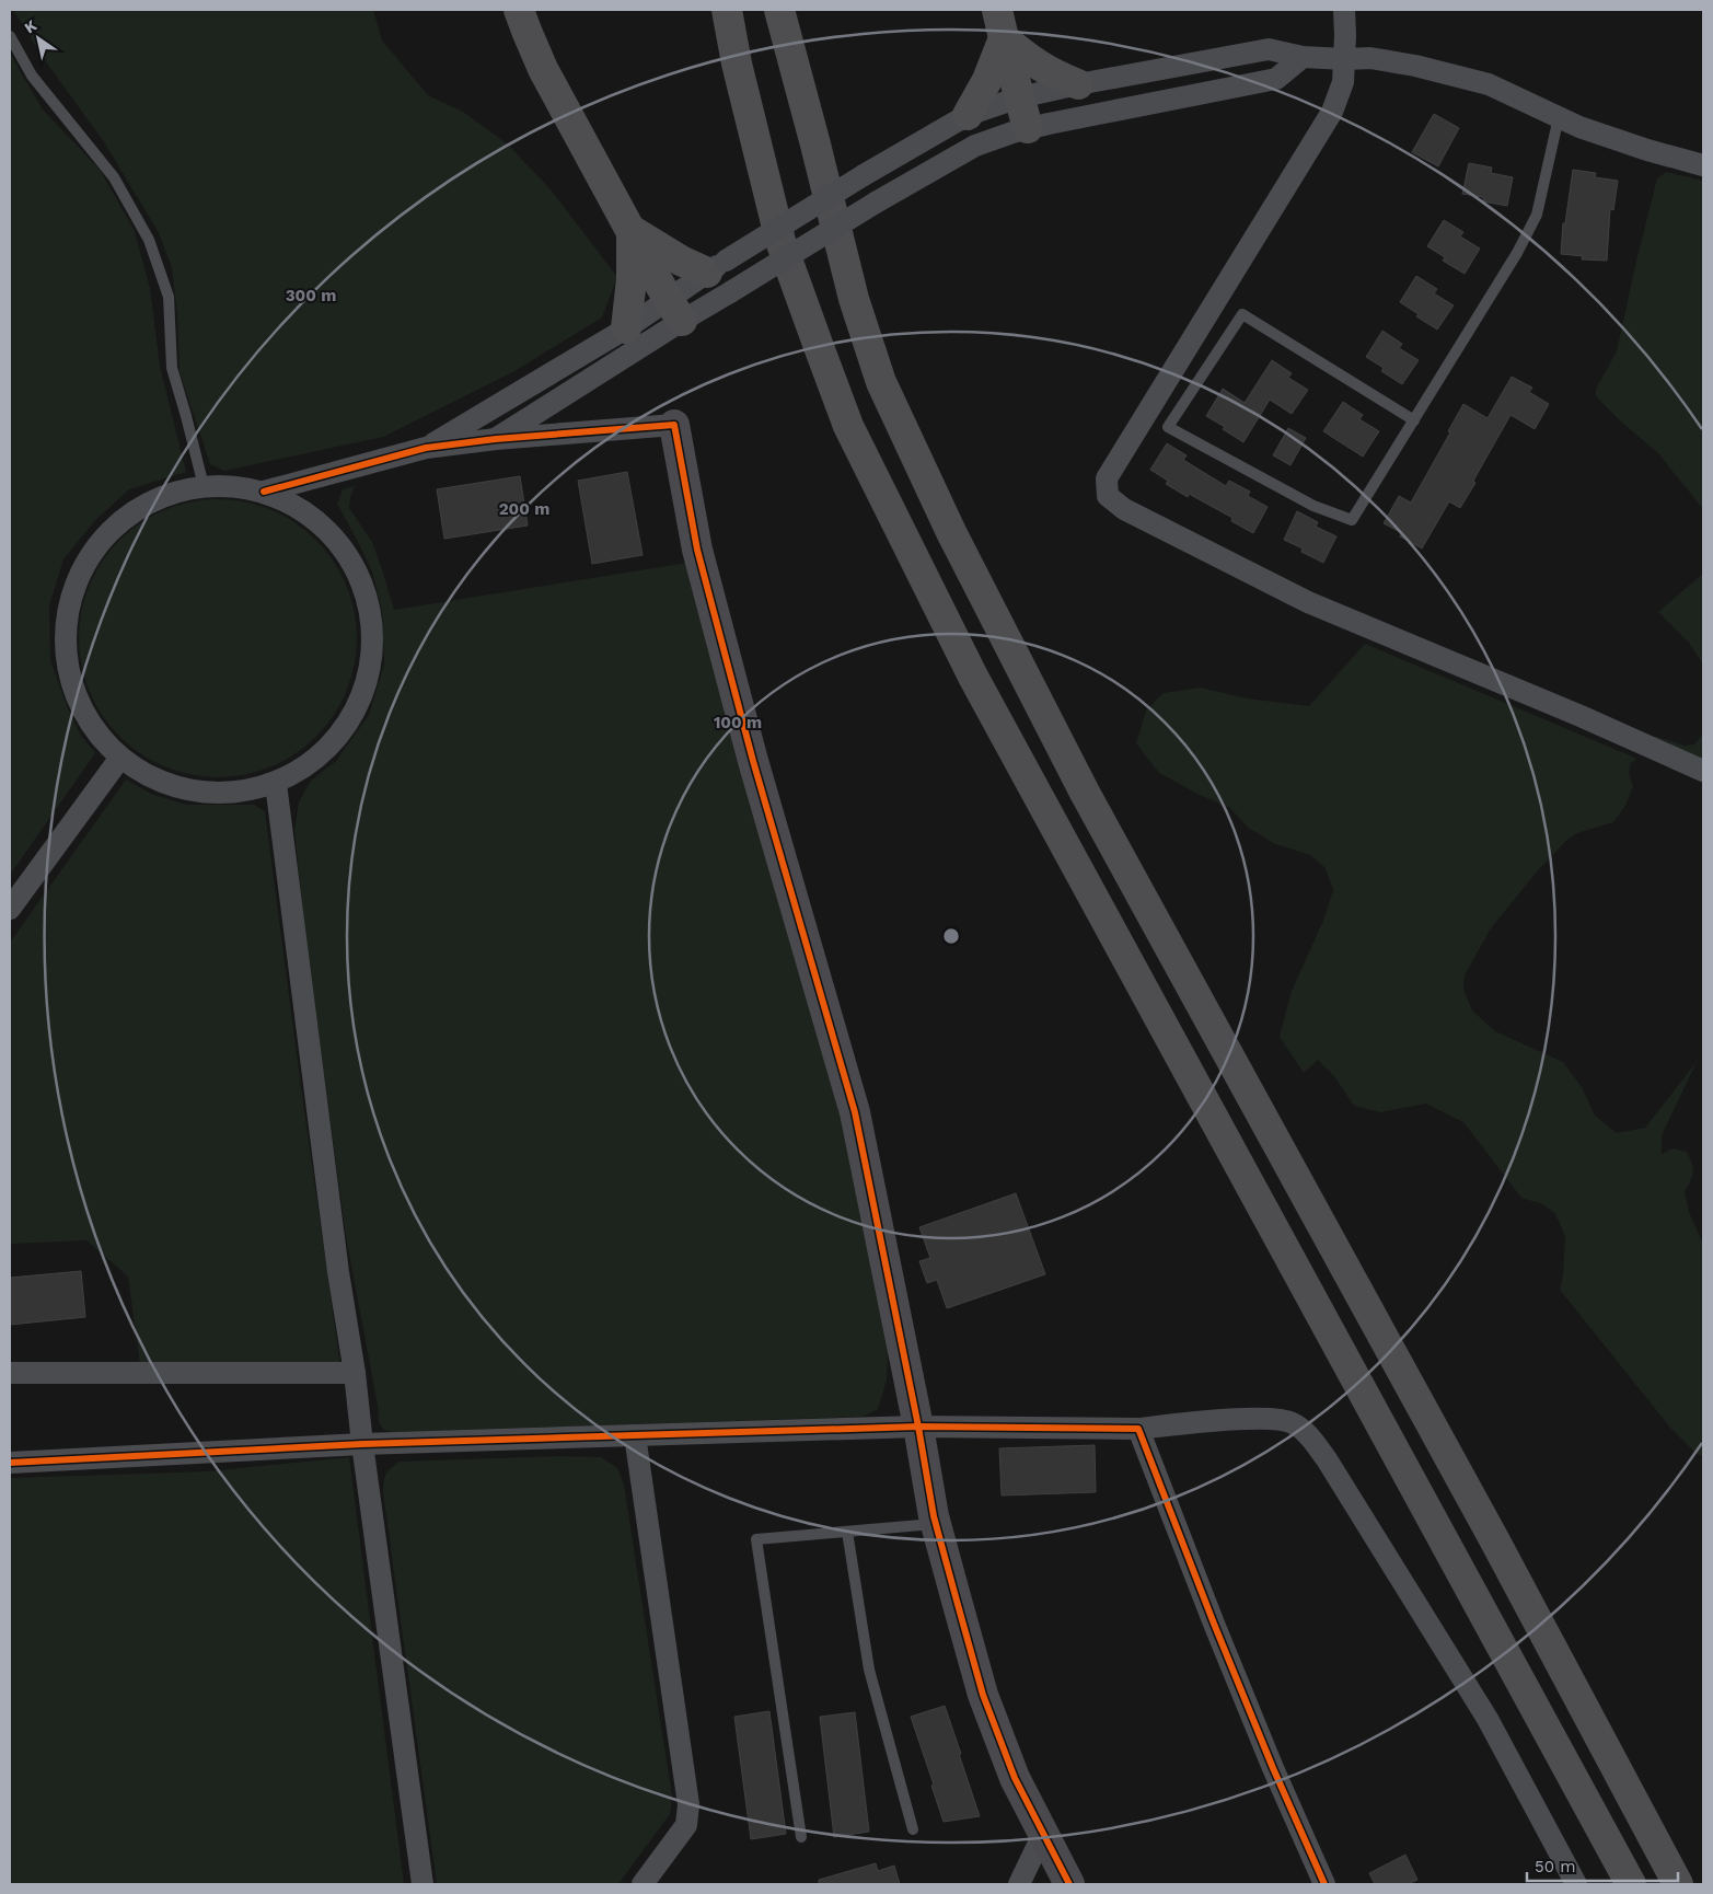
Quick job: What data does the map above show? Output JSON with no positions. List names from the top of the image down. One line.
{"scale_bar":"50 m","north":"top left","rings":["300 m","200 m","100 m"]}
